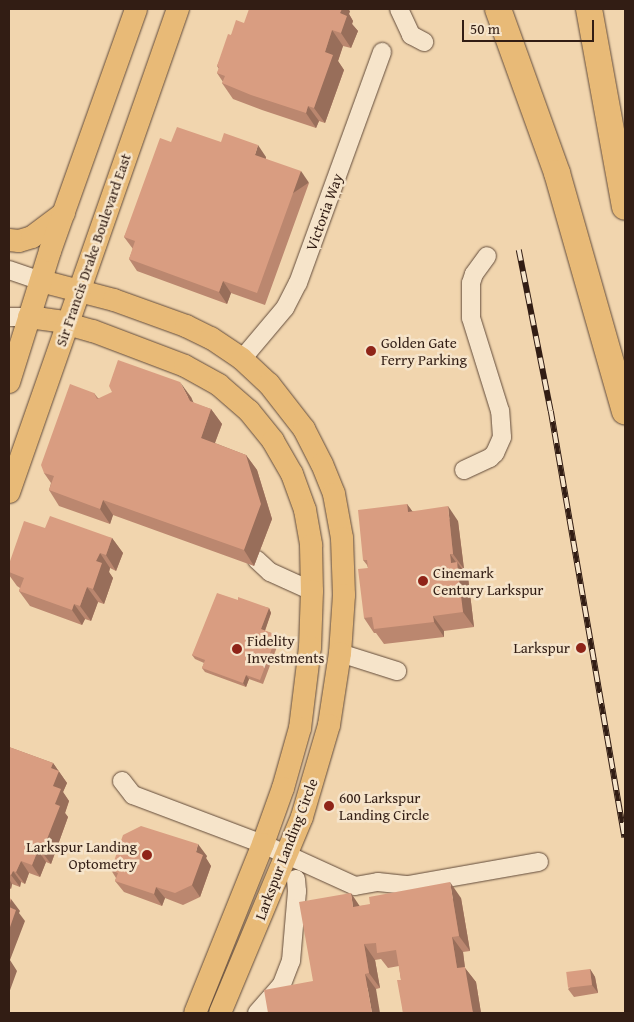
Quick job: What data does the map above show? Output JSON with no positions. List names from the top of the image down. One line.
{"streets":{"main road":["Sir Francis Drake Boulevard East","Larkspur Landing Circle"],"street":["Victoria Way"]},"crossings":[["Victoria Way","Larkspur Landing Circle"],["Sir Francis Drake Boulevard East","Larkspur Landing Circle"]],"places":["Golden Gate Ferry Parking","Cinemark Century Larkspur","Larkspur","Fidelity Investments","600 Larkspur Landing Circle","Larkspur Landing Optometry"],"scale_bar":"50 m"}
